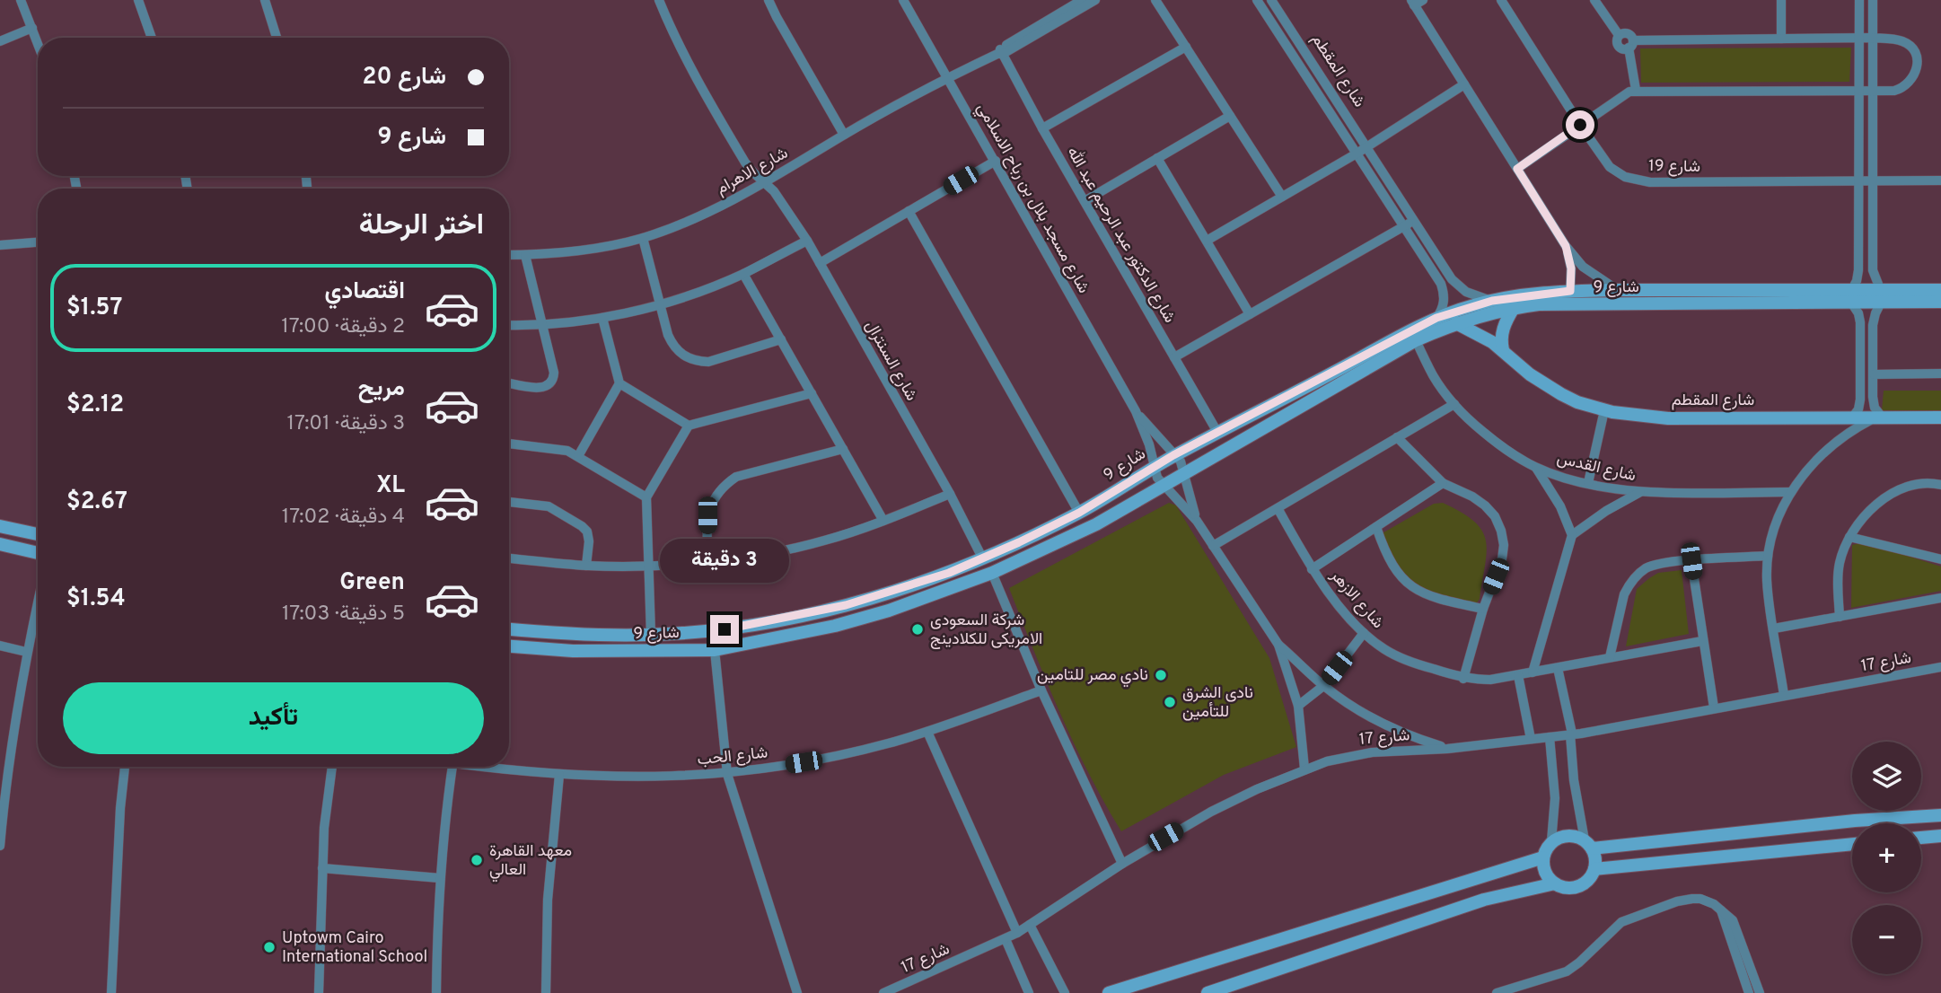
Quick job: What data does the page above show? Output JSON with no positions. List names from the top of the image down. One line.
{"streets":{"main road":["شارع المقطم","شارع 9"],"street":["شارع 19","شارع الاهرام","شارع مسجد بلال بن رباح الاسلامي","شارع الدكتور عبد الرحيم عبد الله","شارع السنترال","شارع القدس","شارع الازهر","شارع 17","شارع الحب"]},"crossings":[["شارع المقطم","شارع 9"],["شارع الاهرام","شارع مسجد بلال بن رباح الاسلامي"],["شارع الاهرام","شارع الدكتور عبد الرحيم عبد الله"],["شارع الاهرام","شارع السنترال"],["شارع مسجد بلال بن رباح الاسلامي","شارع 9"],["شارع الدكتور عبد الرحيم عبد الله","شارع 9"],["شارع 9","شارع السنترال"],["شارع 9","شارع القدس"]],"places":["شركة السعودى الامريكى للكلادينج","نادي مصر للتامين","نادى الشرق للتأمين","معهد القاهرة العالي","Uptowm Cairo International School"],"page":{"banner":["شارع 20","شارع 9"],"heading":"اختر الرحلة","list":[{"name":"اقتصادي","note":"2 دقيقة · 17:00","value":"$1.57"},{"name":"مريح","note":"3 دقيقة · 17:01","value":"$2.12"},{"name":"XL","note":"4 دقيقة · 17:02","value":"$2.67"},{"name":"Green","note":"5 دقيقة · 17:03","value":"$1.54"}],"bubble":"3 دقيقة","buttons":"تأكيد","map_buttons":["+","−"]}}
